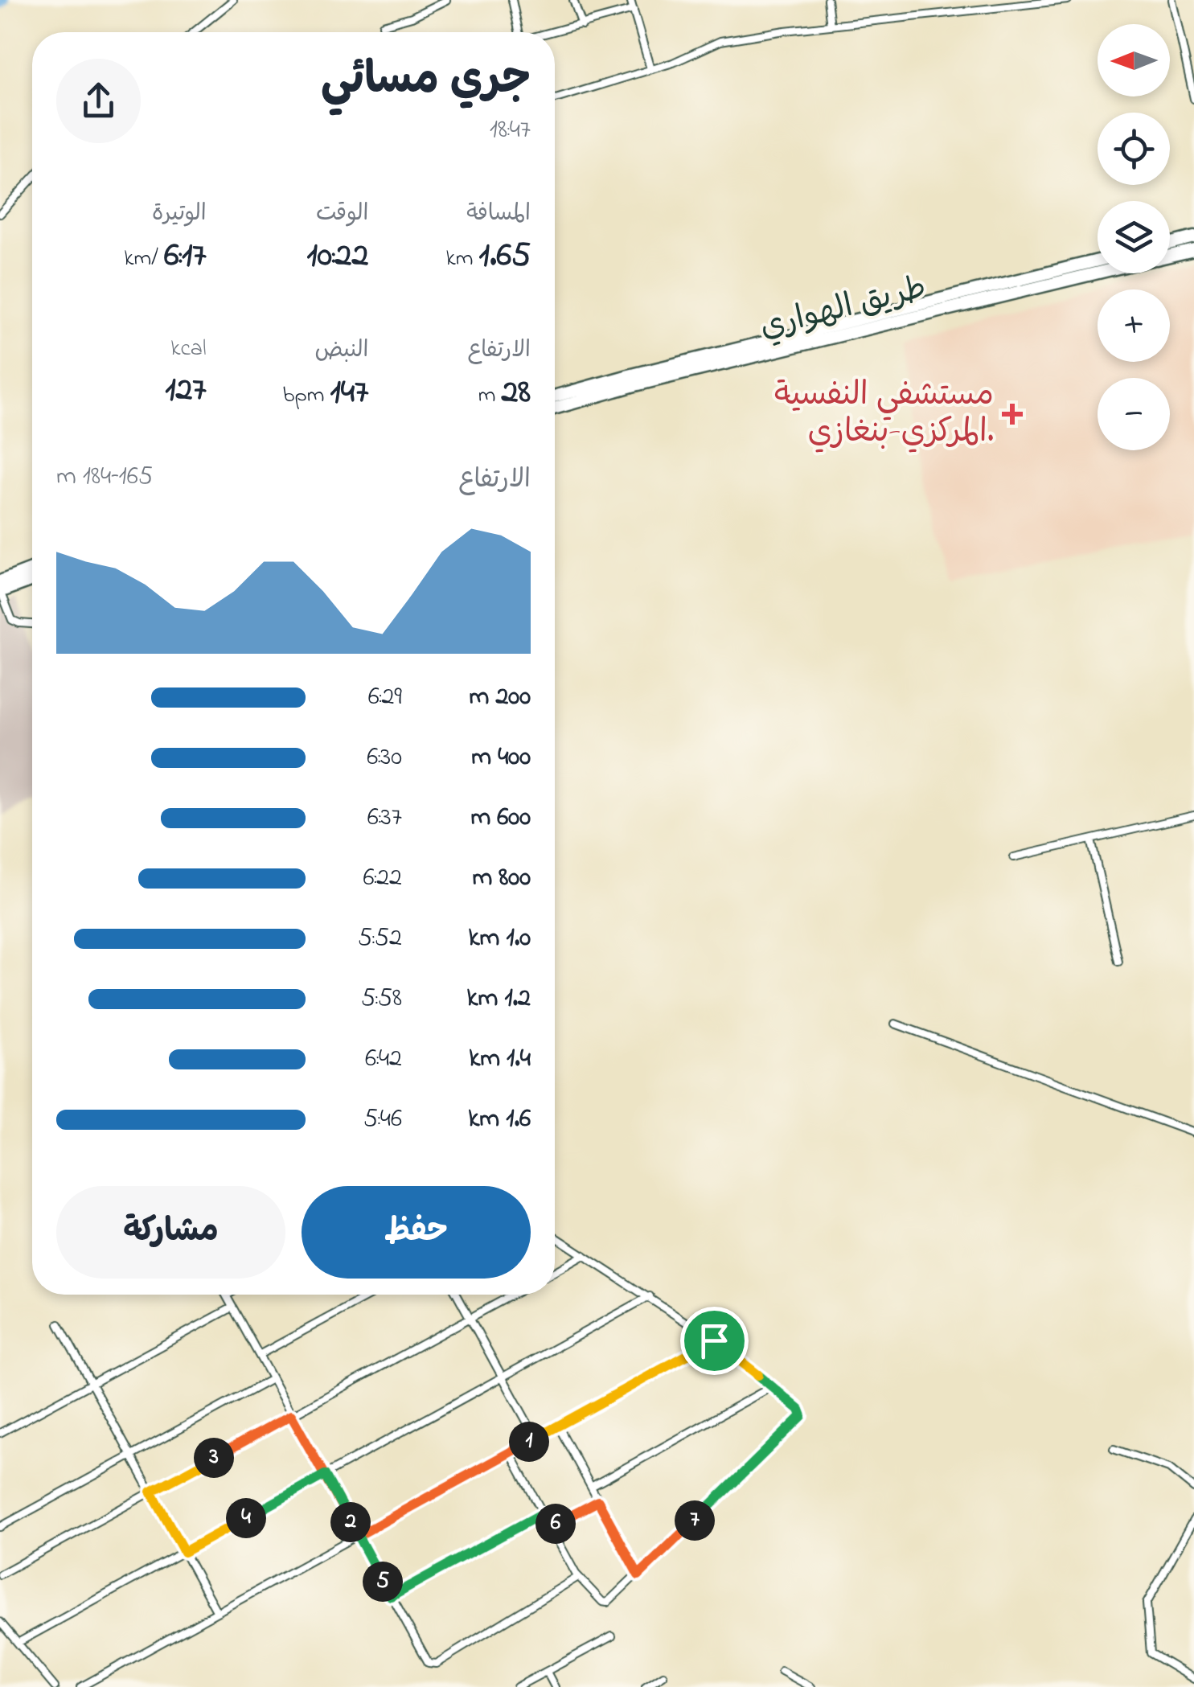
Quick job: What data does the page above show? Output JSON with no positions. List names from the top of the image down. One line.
{"streets":{"highway":["طريق الهواري"]},"places":{"health":["مستشفي النفسية المركزي-بنغازي."]},"north":"left","page":{"map_buttons":["+","−"],"heading":["جري مسائي","18:47"],"stats":[["المسافة","1.65 km"],["الوقت","10:22"],["الوتيرة","6:17 /km"],["الارتفاع","28 m"],["النبض","147 bpm"],["kcal","127"]],"chart":["الارتفاع","165–184 m"],"list":[{"name":"200 m","note":"6:29"},{"name":"400 m","note":"6:30"},{"name":"600 m","note":"6:37"},{"name":"800 m","note":"6:22"},{"name":"1.0 km","note":"5:52"},{"name":"1.2 km","note":"5:58"},{"name":"1.4 km","note":"6:42"},{"name":"1.6 km","note":"5:46"}],"buttons":["حفظ","مشاركة"],"pins":["1","3","4","7","2","6","5"]}}
